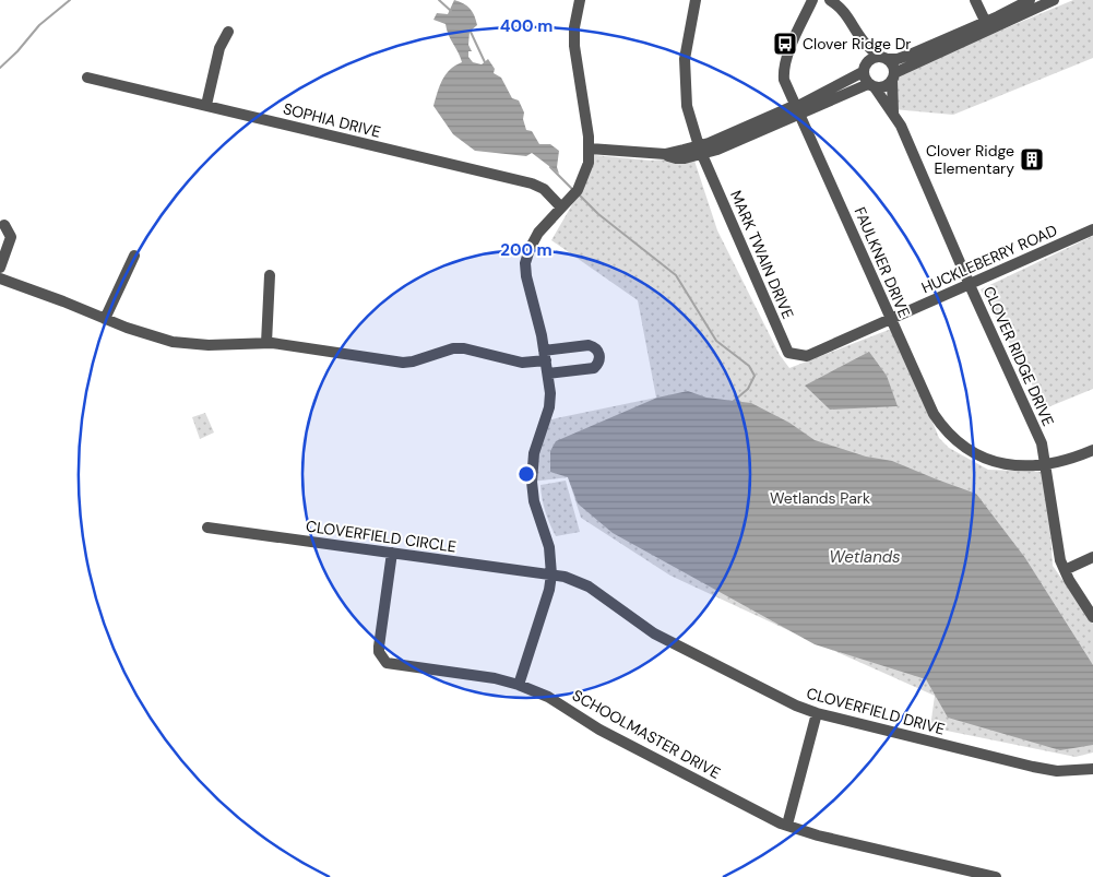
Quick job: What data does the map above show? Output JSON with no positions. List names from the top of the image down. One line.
{"streets":{"street":["SOPHIA DRIVE","MARK TWAIN DRIVE","HUCKLEBERRY ROAD","FAULKNER DRIVE","CLOVER RIDGE DRIVE","CLOVERFIELD CIRCLE","CLOVERFIELD DRIVE","SCHOOLMASTER DRIVE"]},"crossings":[["MARK TWAIN DRIVE","HUCKLEBERRY ROAD"],["HUCKLEBERRY ROAD","FAULKNER DRIVE"],["HUCKLEBERRY ROAD","CLOVER RIDGE DRIVE"],["FAULKNER DRIVE","CLOVER RIDGE DRIVE"],["CLOVERFIELD CIRCLE","CLOVERFIELD DRIVE"],["CLOVERFIELD CIRCLE","SCHOOLMASTER DRIVE"]],"water":["Wetlands"],"parks":["Wetlands Park"],"places":{"bus stop":["Clover Ridge Dr"],"building":["Clover Ridge Elementary"]},"rings":["400 m","200 m"]}
